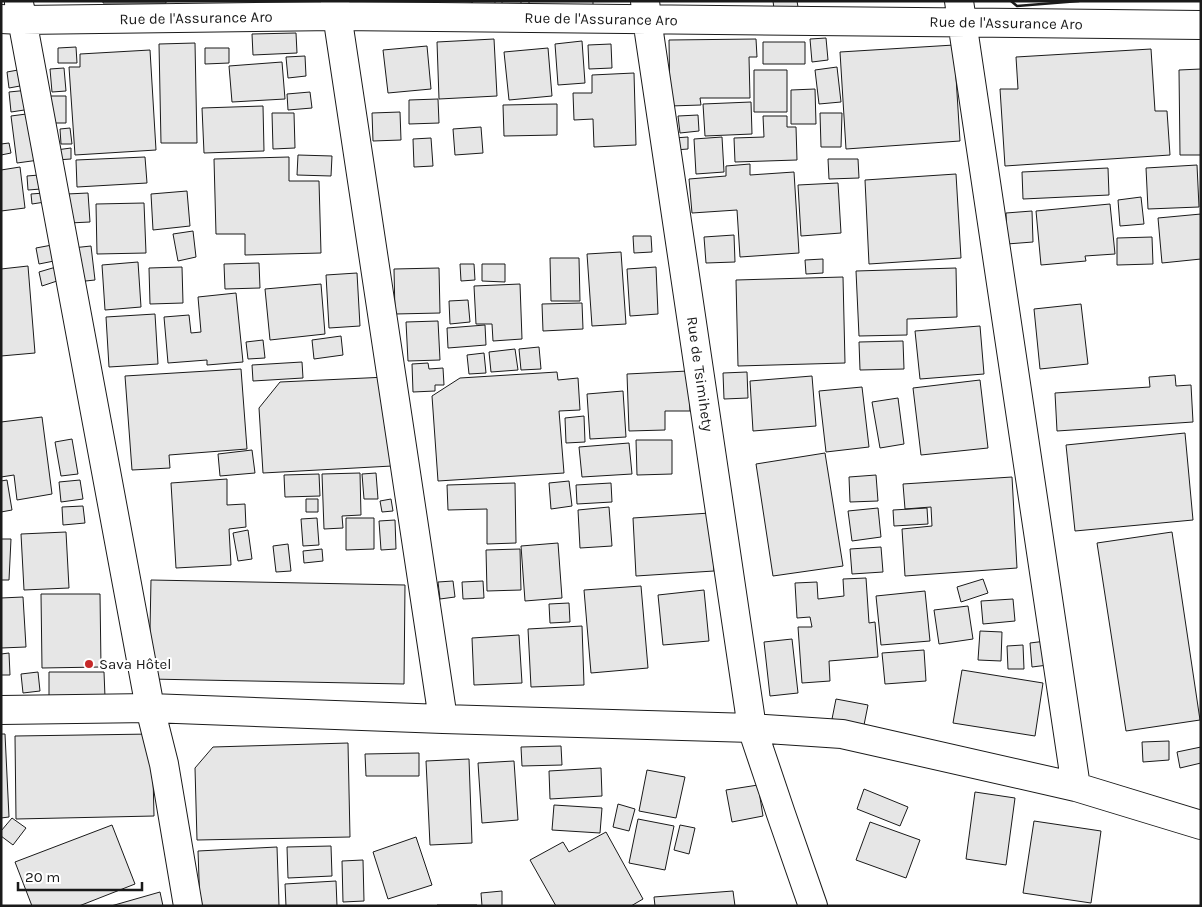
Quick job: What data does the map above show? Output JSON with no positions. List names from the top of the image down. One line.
{"streets":{"street":["Rue de l'Assurance Aro","Rue de Tsimihety"]},"crossings":[["Rue de l'Assurance Aro","Rue de Tsimihety"]],"places":["Sava Hôtel"],"scale_bar":"20 m"}
